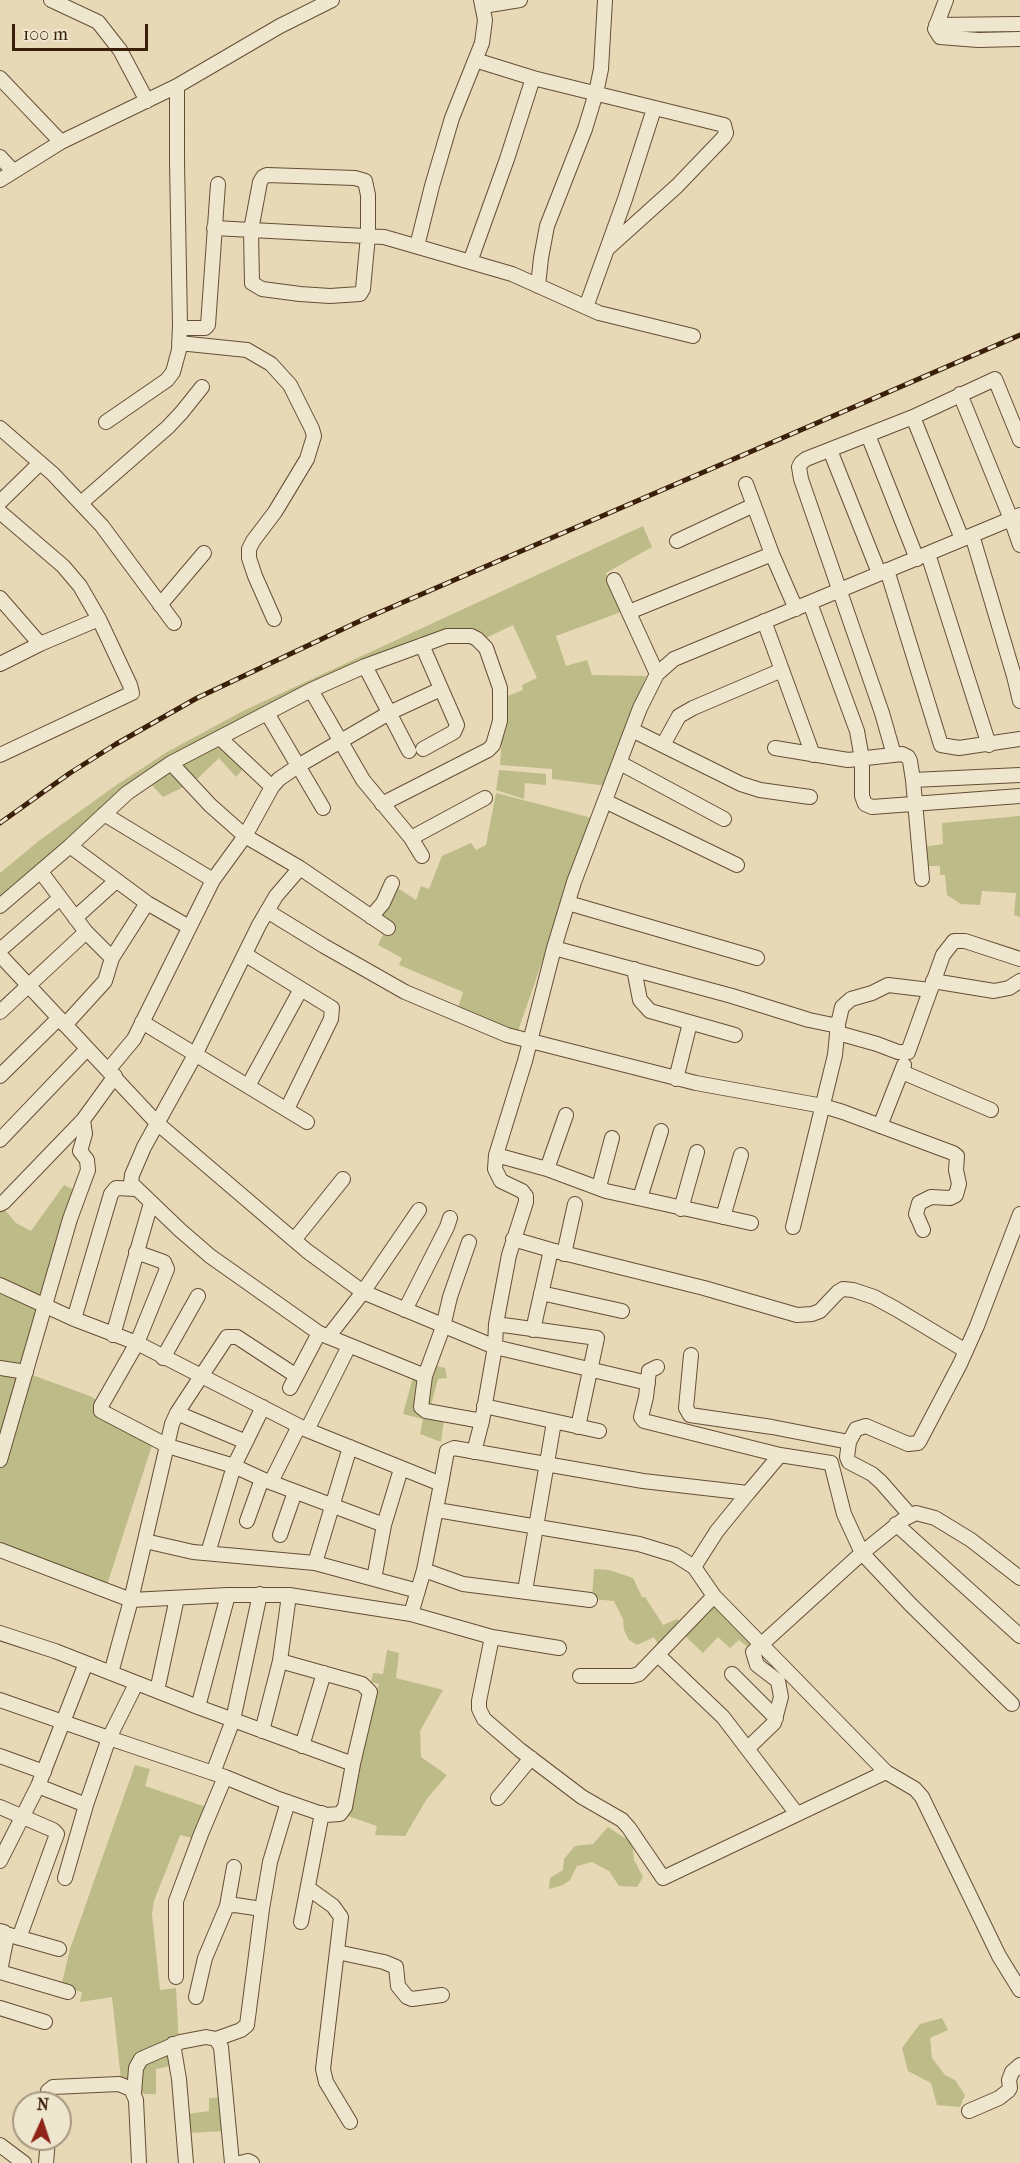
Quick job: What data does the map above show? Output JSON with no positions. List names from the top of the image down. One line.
{"scale_bar":"100 m","north":"top"}
